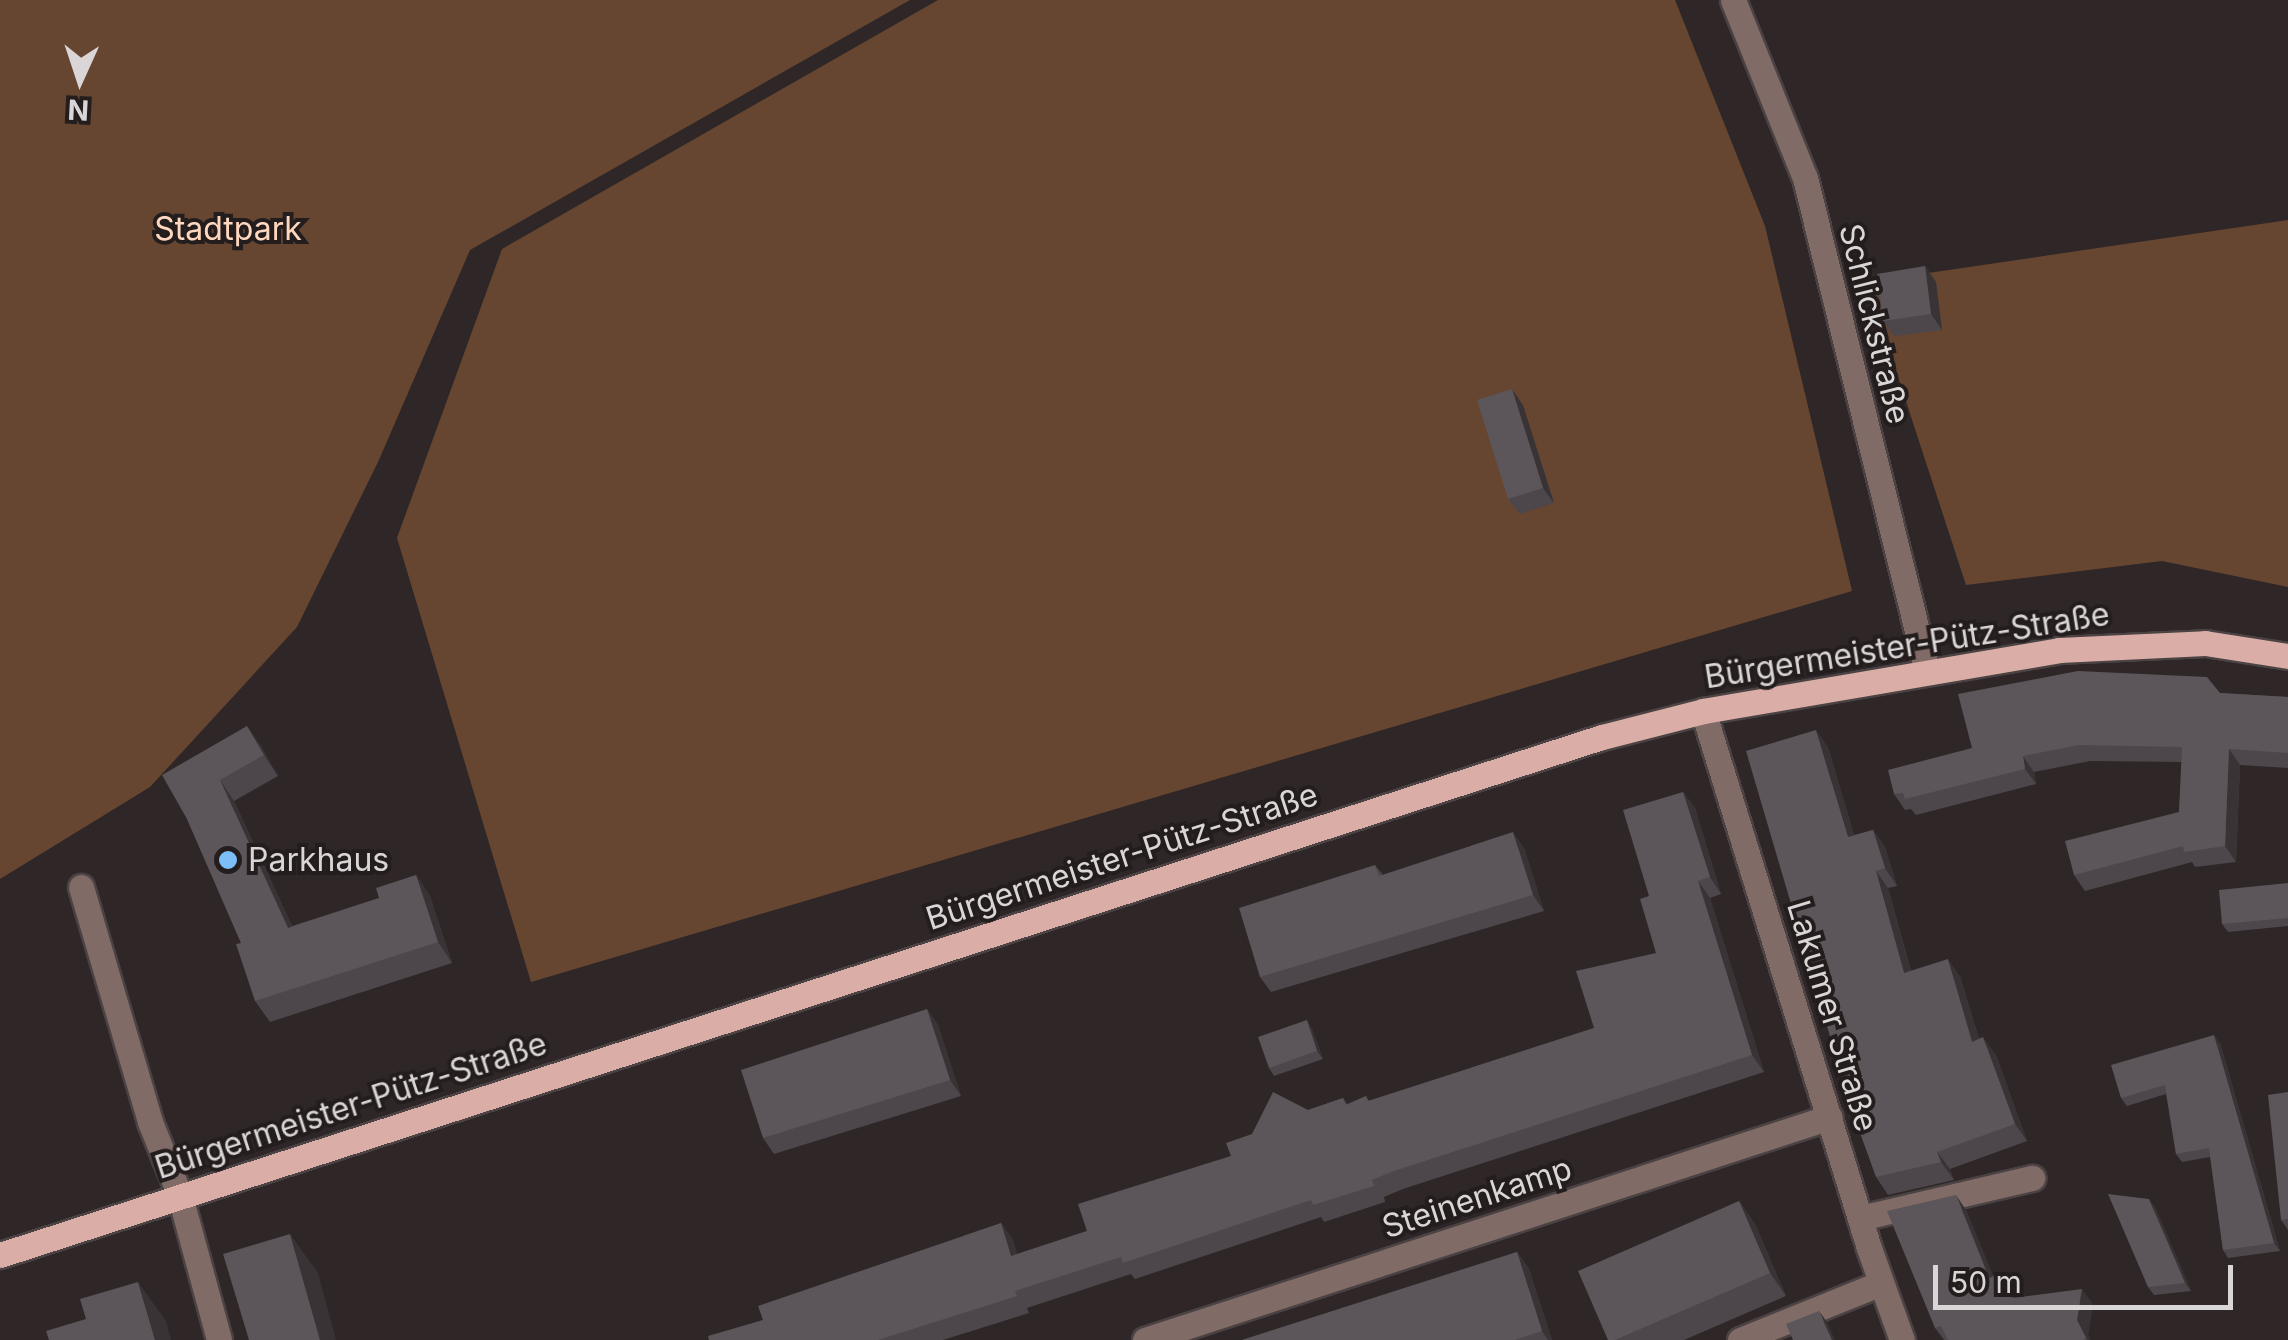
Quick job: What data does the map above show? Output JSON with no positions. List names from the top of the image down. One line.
{"streets":{"main road":["Bürgermeister-Pütz-Straße"],"street":["Schlickstraße","Lakumer Straße","Steinenkamp"]},"crossings":[["Schlickstraße","Bürgermeister-Pütz-Straße"],["Bürgermeister-Pütz-Straße","Lakumer Straße"],["Lakumer Straße","Steinenkamp"]],"parks":["Stadtpark"],"places":["Parkhaus"],"scale_bar":"50 m","north":"bottom"}
